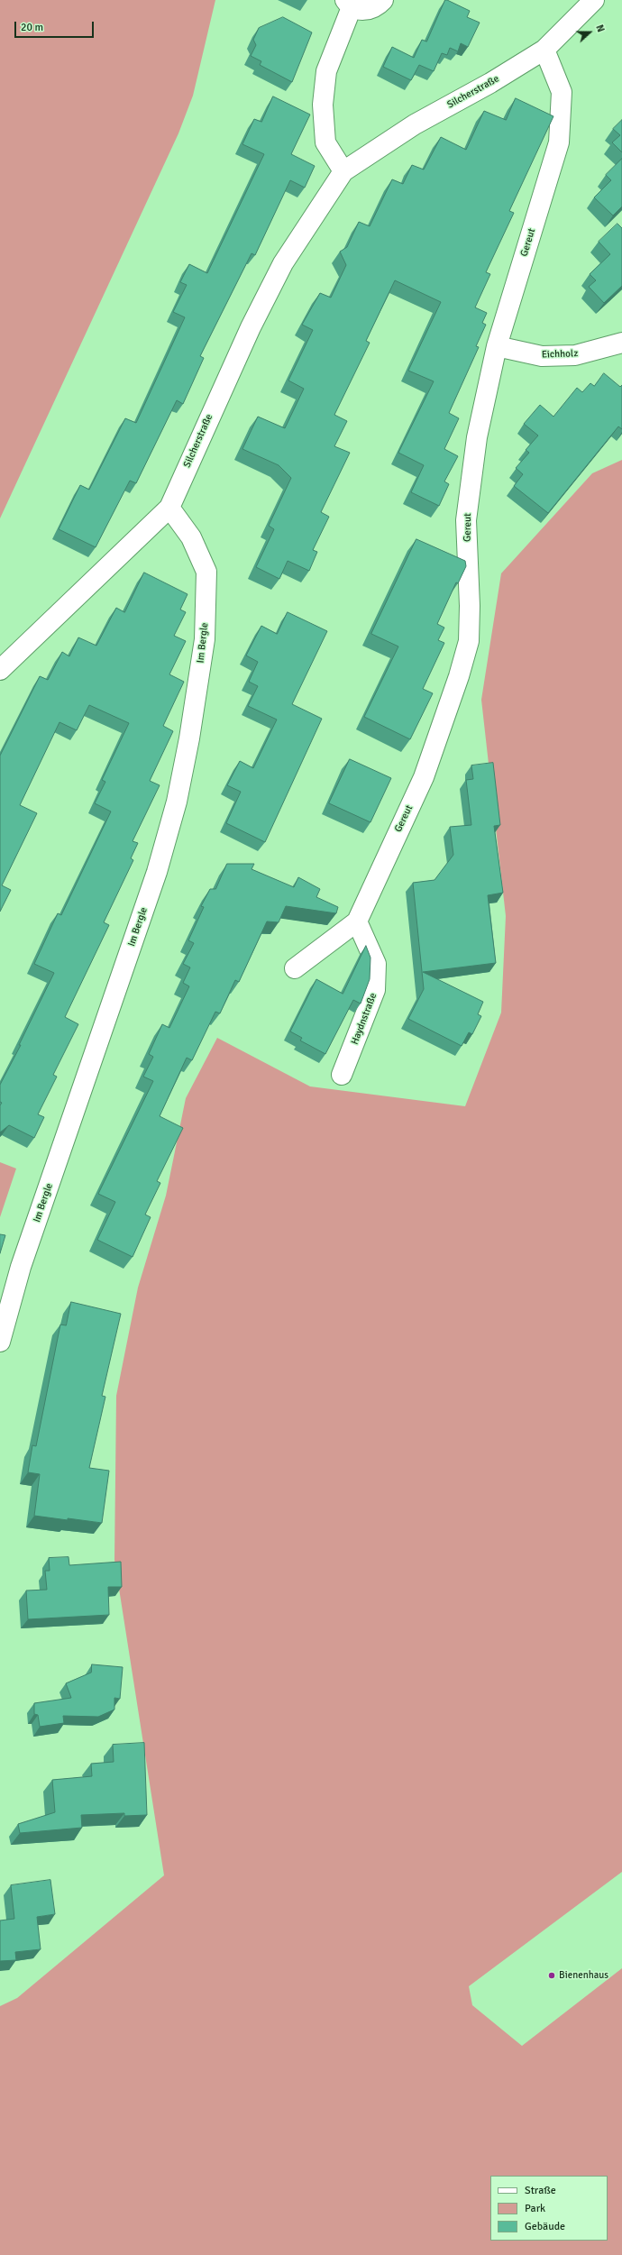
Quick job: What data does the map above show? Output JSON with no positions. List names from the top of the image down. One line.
{"streets":{"street":["Silcherstraße","Gereut","Eichholz","Im Bergle","Haydnstraße"]},"crossings":[["Silcherstraße","Gereut"],["Silcherstraße","Im Bergle"],["Gereut","Eichholz"],["Gereut","Haydnstraße"]],"places":["Bienenhaus"],"legend":["Straße","Park","Gebäude"],"scale_bar":"20 m","north":"right"}
